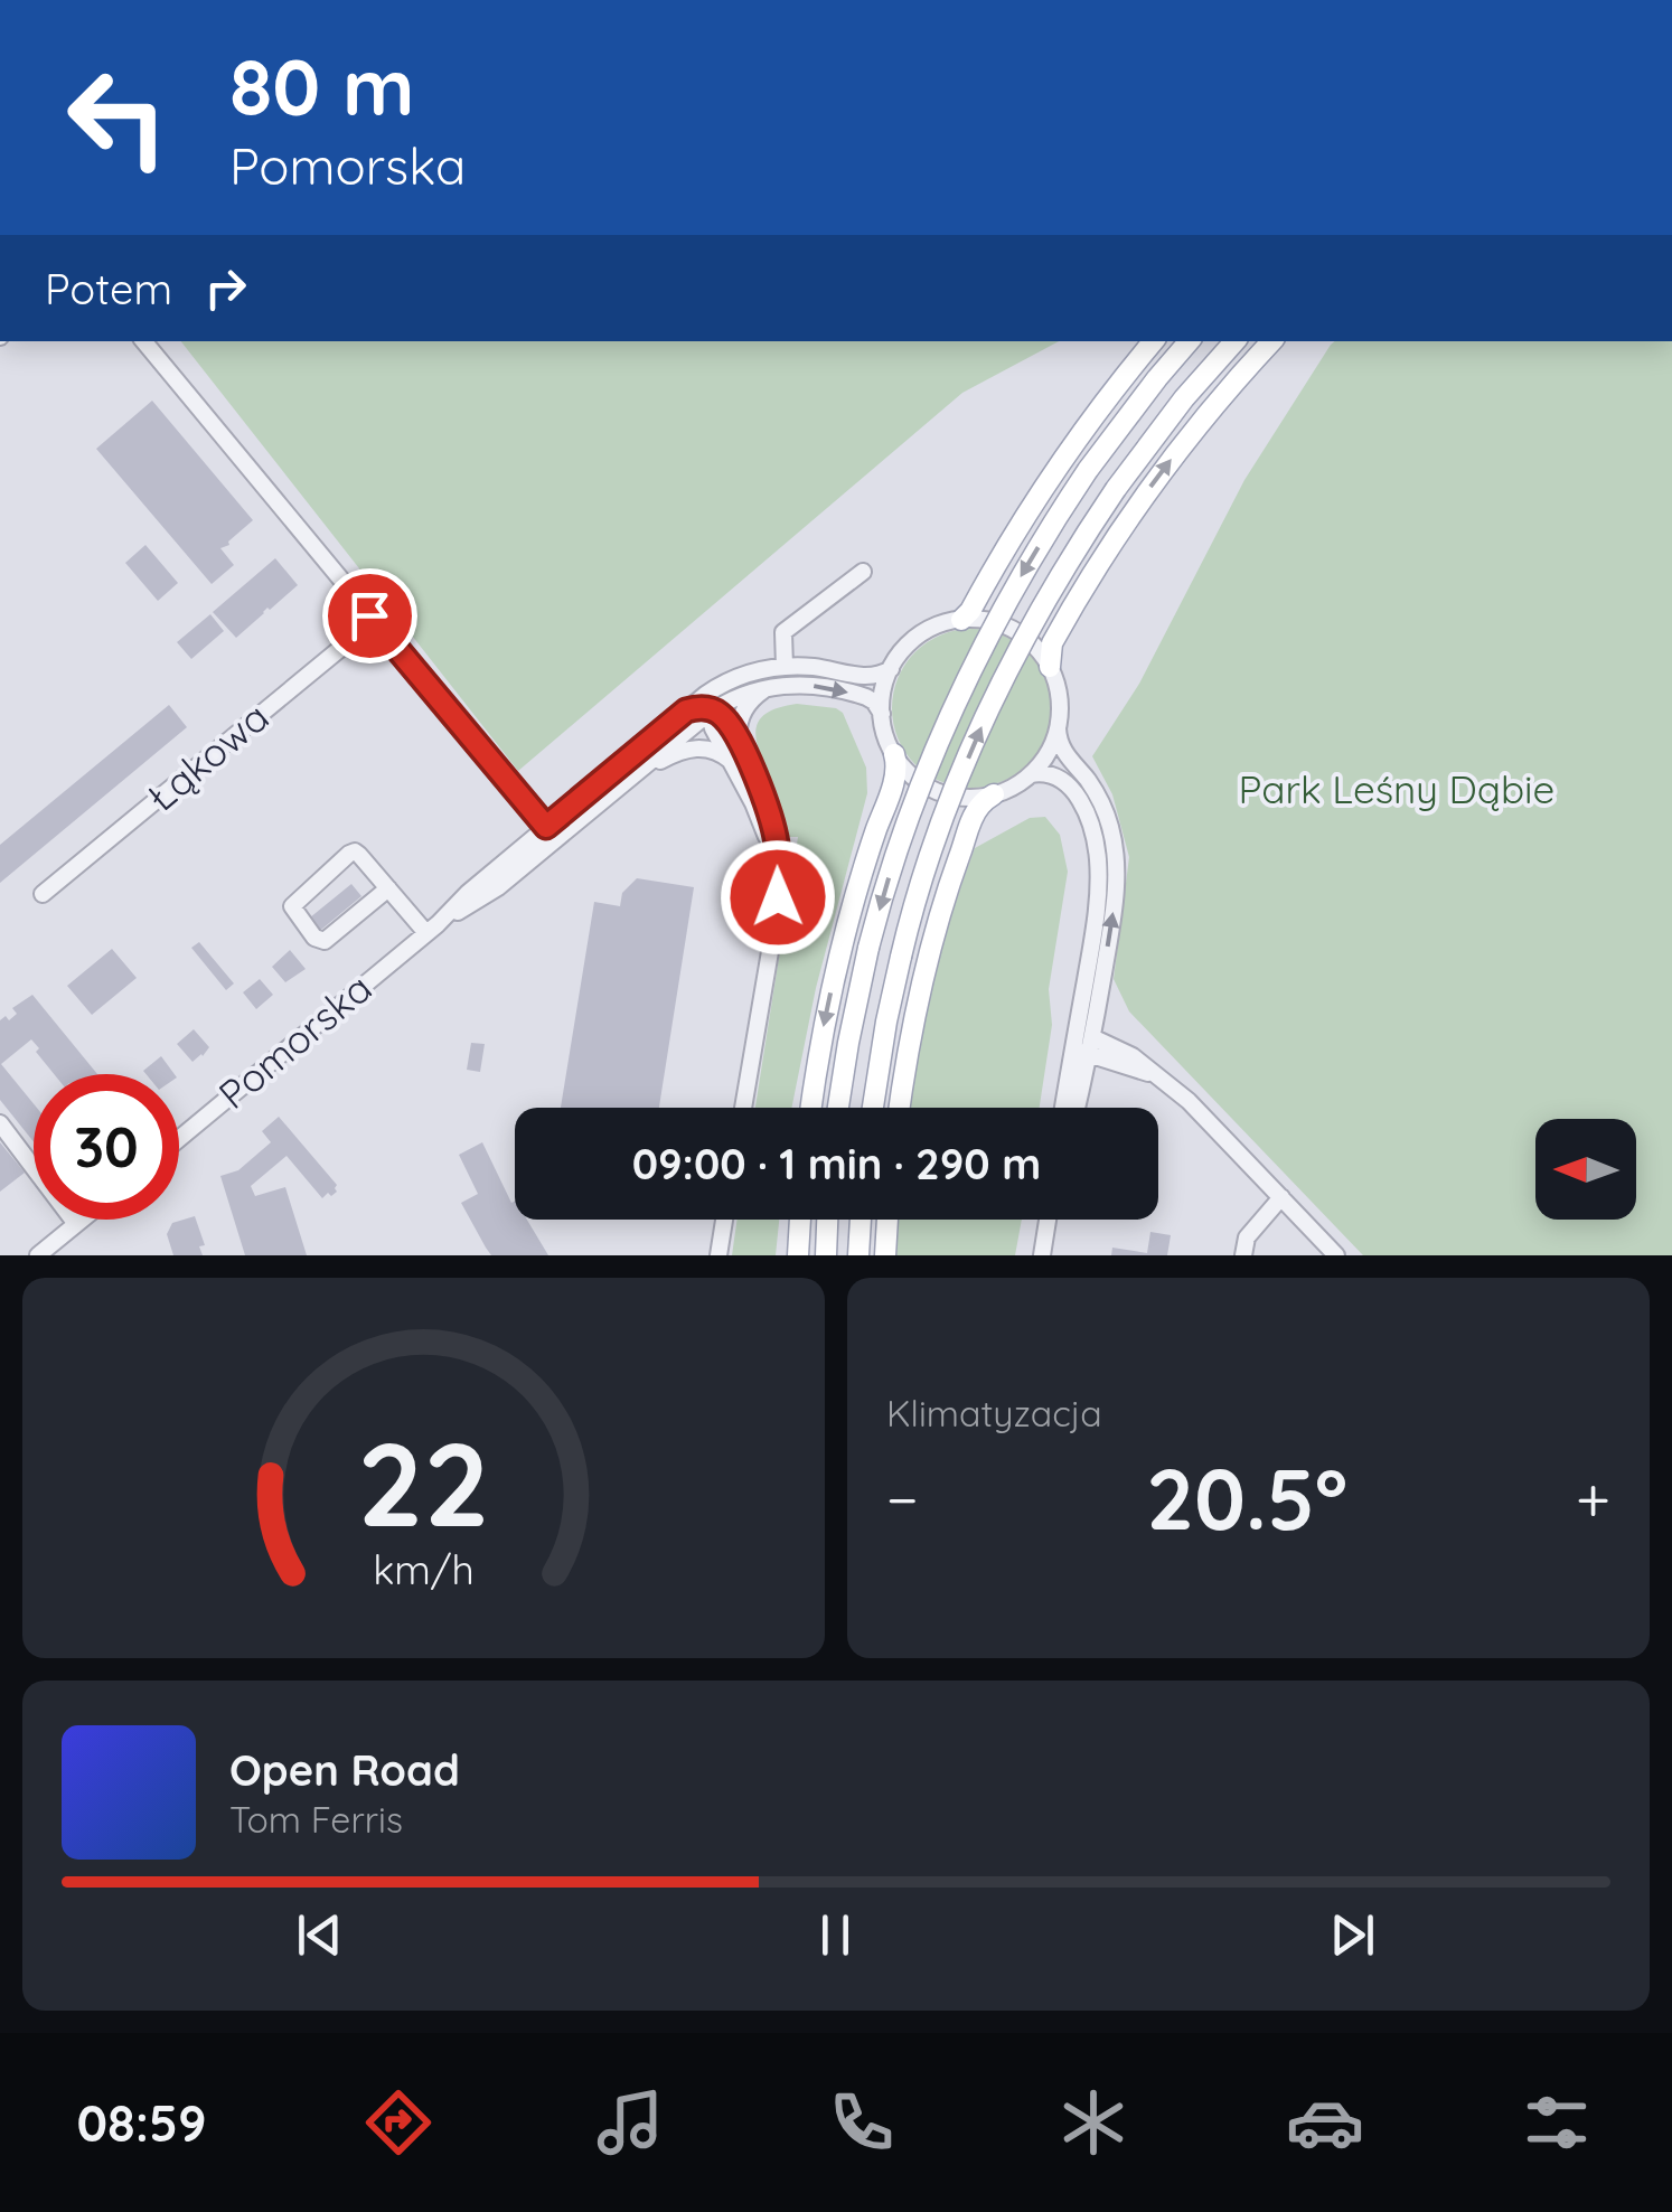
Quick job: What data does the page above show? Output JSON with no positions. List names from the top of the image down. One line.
{"streets":{"street":["Łąkowa","Pomorska"]},"parks":["Park Leśny Dąbie"],"north":"left","page":{"turn":["80 m","Pomorska"],"then":"Potem","limit":"30","trip":"09:00 · 1 min · 290 m","tile":"Klimatyzacja","heat":["−","20.5°","+"],"song":["Open Road","Tom Ferris"],"tabs":"08:59","gauge":["22","km/h"]}}
